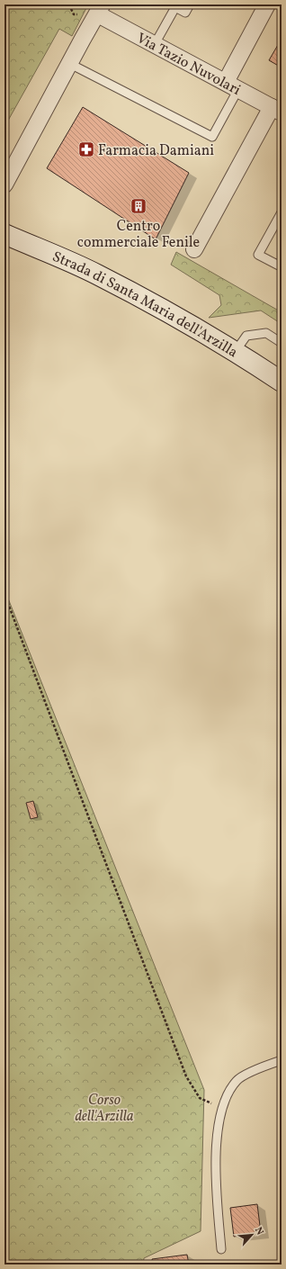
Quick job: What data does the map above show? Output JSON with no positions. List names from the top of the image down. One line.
{"streets":{"main road":["Strada di Santa Maria dell'Arzilla"],"street":["Via Tazio Nuvolari"]},"parks":["Corso dell'Arzilla"],"places":{"pharmacy":["Farmacia Damiani"],"building":["Centro commerciale Fenile"]},"north":"top right"}
